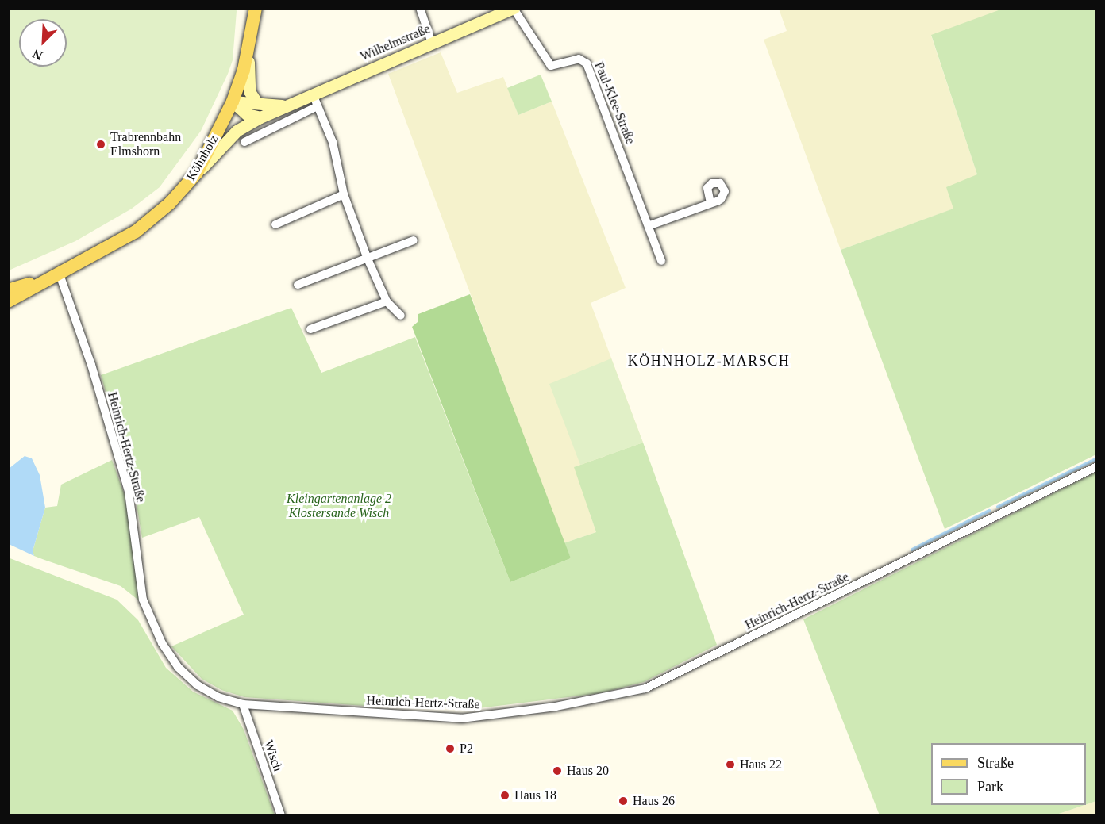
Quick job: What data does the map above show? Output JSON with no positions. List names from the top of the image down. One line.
{"streets":{"main road":["Wilhelmstraße","Köhnholz"],"street":["Paul-Klee-Straße","Heinrich-Hertz-Straße","Wisch"]},"crossings":[["Wilhelmstraße","Paul-Klee-Straße"],["Wilhelmstraße","Köhnholz"],["Köhnholz","Heinrich-Hertz-Straße"],["Heinrich-Hertz-Straße","Wisch"]],"districts":["KÖHNHOLZ-MARSCH"],"parks":["Kleingartenanlage 2 Klostersande Wisch"],"places":["Trabrennbahn Elmshorn","P2","Haus 22","Haus 20","Haus 18","Haus 26"],"legend":["Straße","Park"],"north":"bottom left"}
